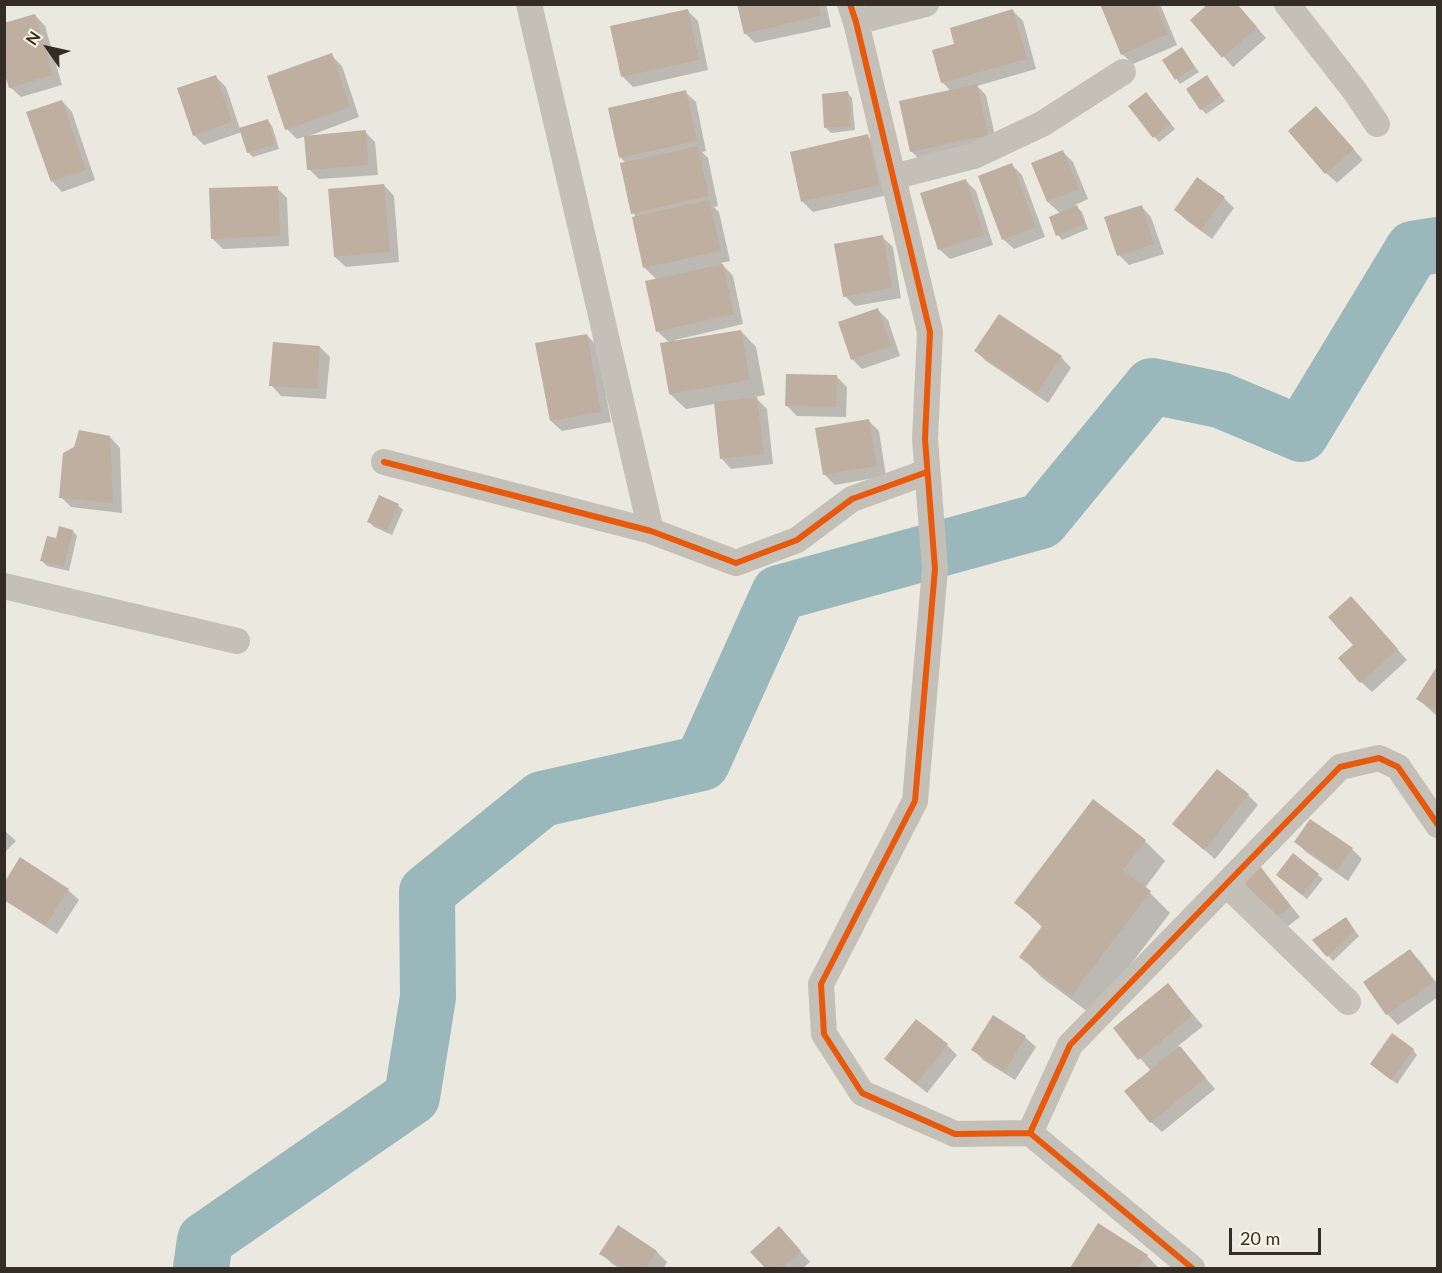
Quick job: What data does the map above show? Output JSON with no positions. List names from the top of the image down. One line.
{"scale_bar":"20 m","north":"top left"}
